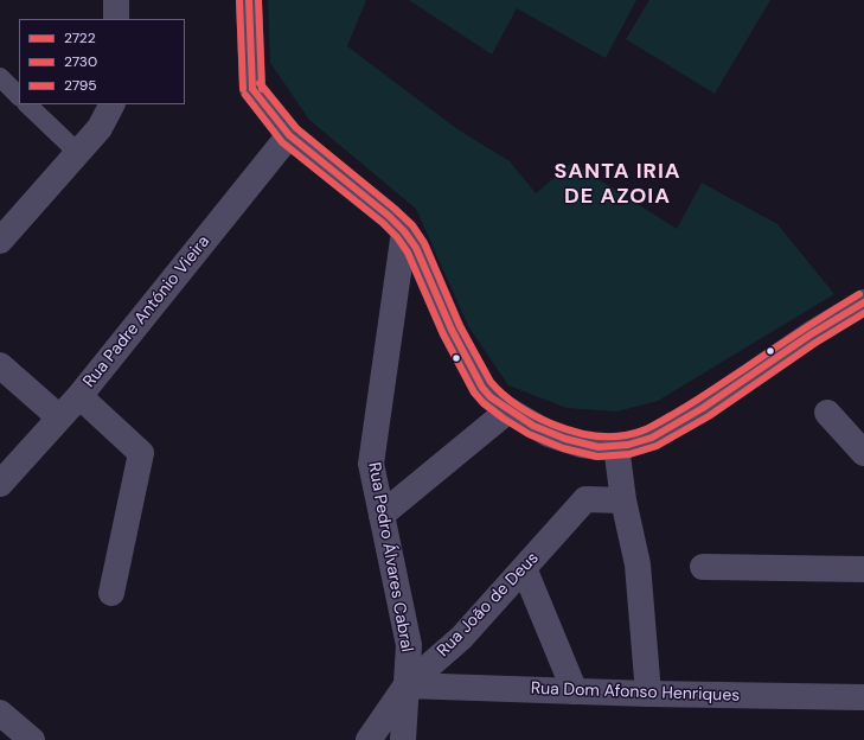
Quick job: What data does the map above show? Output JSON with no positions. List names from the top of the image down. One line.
{"streets":{"street":["Rua Padre António Vieira","Rua Pedro Álvares Cabral","Rua João de Deus","Rua Dom Afonso Henriques"]},"crossings":[["Rua Pedro Álvares Cabral","Rua João de Deus"],["Rua Pedro Álvares Cabral","Rua Dom Afonso Henriques"],["Rua João de Deus","Rua Dom Afonso Henriques"]],"districts":["SANTA IRIA DE AZOIA"],"lines":["transit line 2722","transit line 2730","transit line 2795"],"legend":["2722","2730","2795"]}
